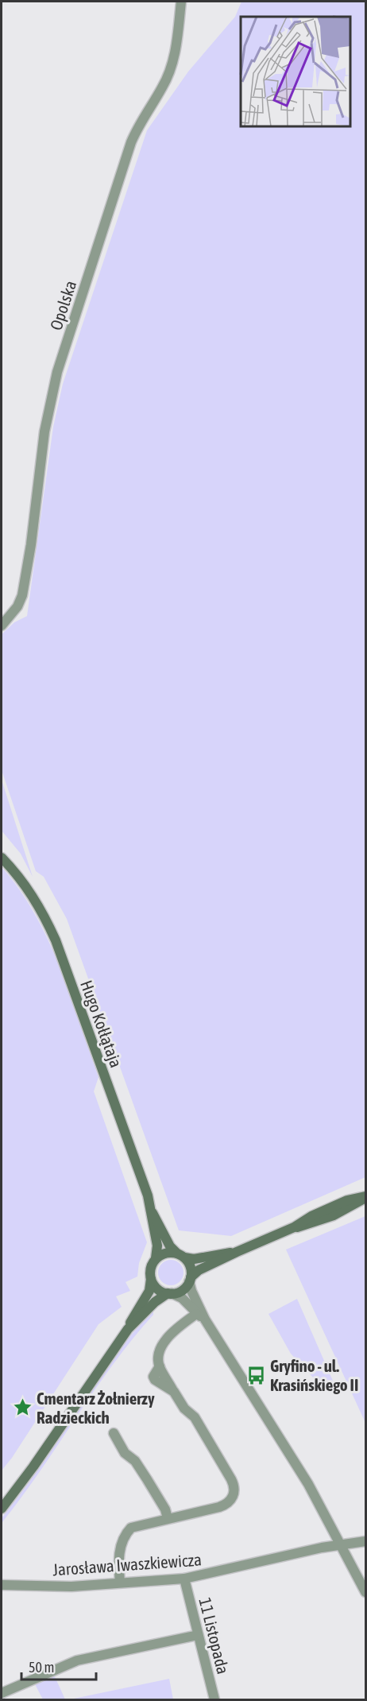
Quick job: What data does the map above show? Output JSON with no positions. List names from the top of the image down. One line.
{"streets":{"main road":["Hugo Kołłątaja"],"street":["Opolska","Jarosława Iwaszkiewicza","11 Listopada"]},"crossings":[["Jarosława Iwaszkiewicza","11 Listopada"]],"places":{"bus stop":["Gryfino - ul. Krasińskiego II"],"place":["Cmentarz Żołnierzy Radzieckich"]},"scale_bar":"50 m"}
